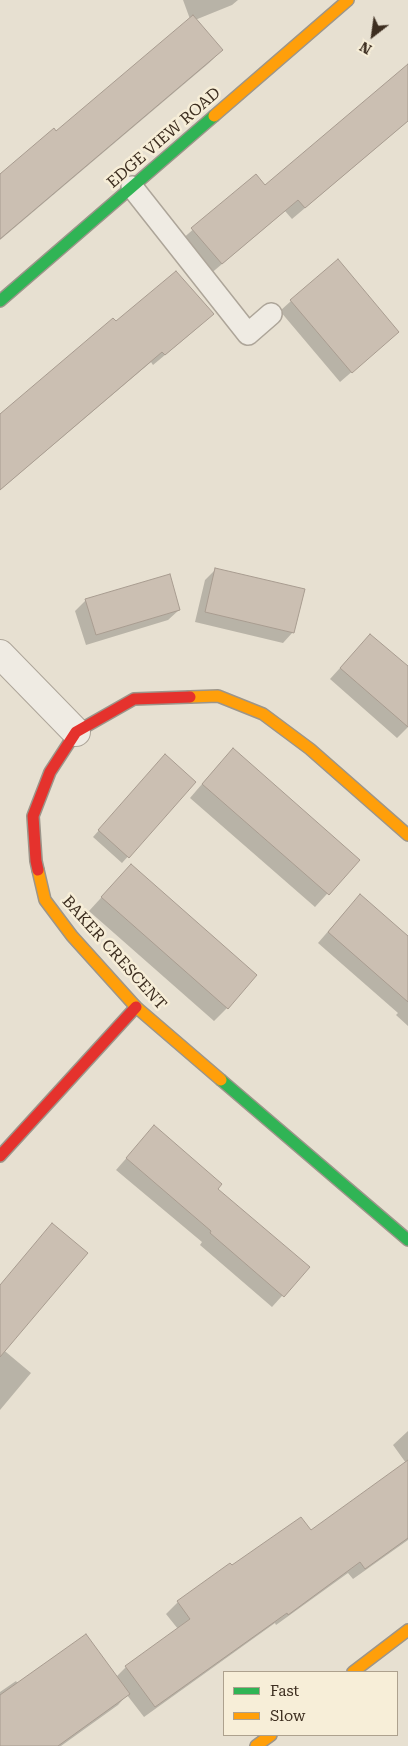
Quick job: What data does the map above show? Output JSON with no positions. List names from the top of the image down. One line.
{"streets":{"street":["EDGE VIEW ROAD","BAKER CRESCENT"]},"legend":["Fast","Slow"],"north":"bottom left"}
